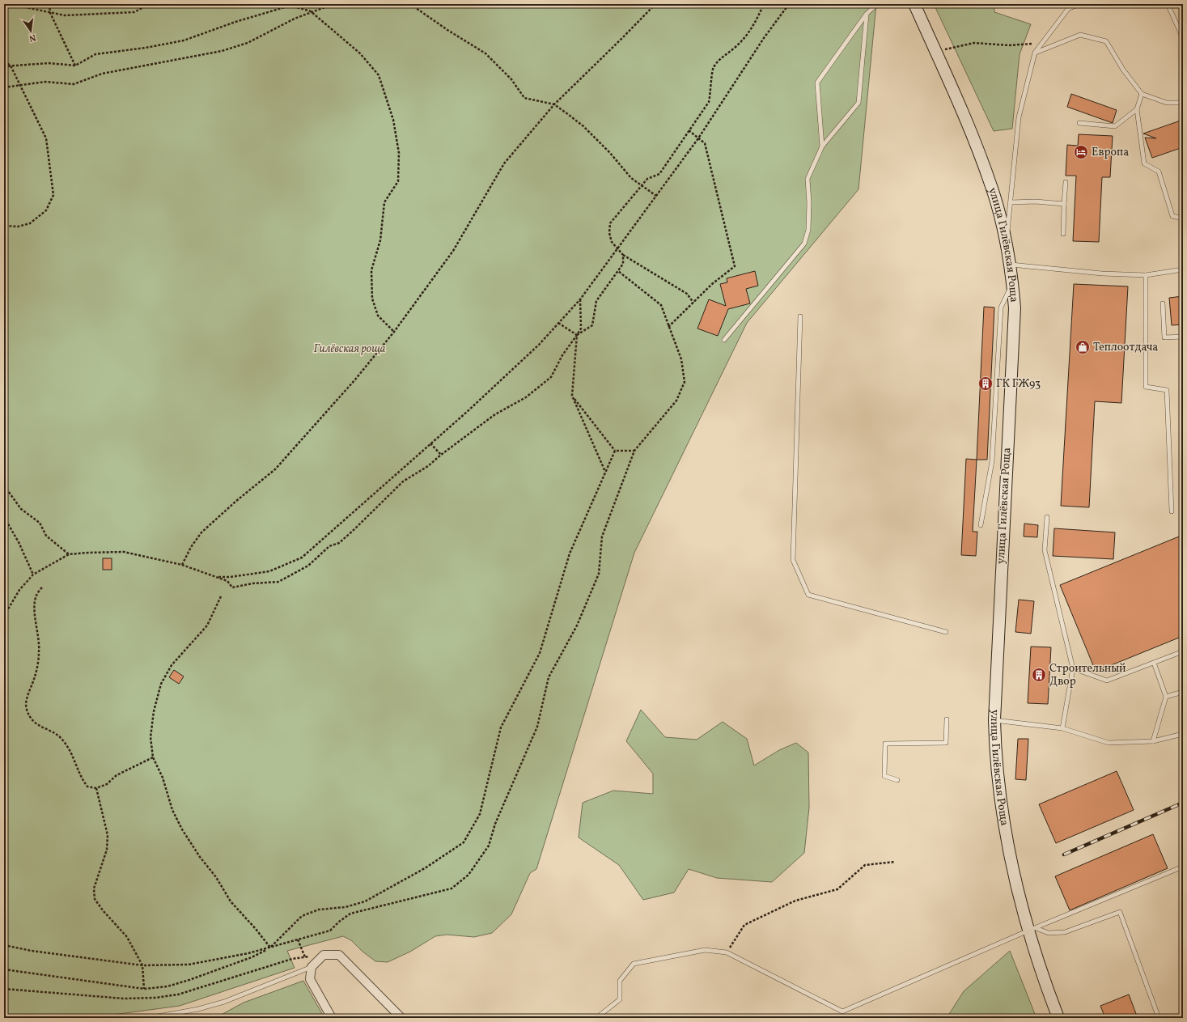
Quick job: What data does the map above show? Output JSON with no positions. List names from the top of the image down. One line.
{"streets":{"street":["улица Гилёвская Роща"]},"parks":["Гилёвская роща"],"places":{"hotel":["Европа"],"shop":["Теплоотдача"],"building":["ГК ГЖ93","Строительный Двор"]},"north":"bottom"}
